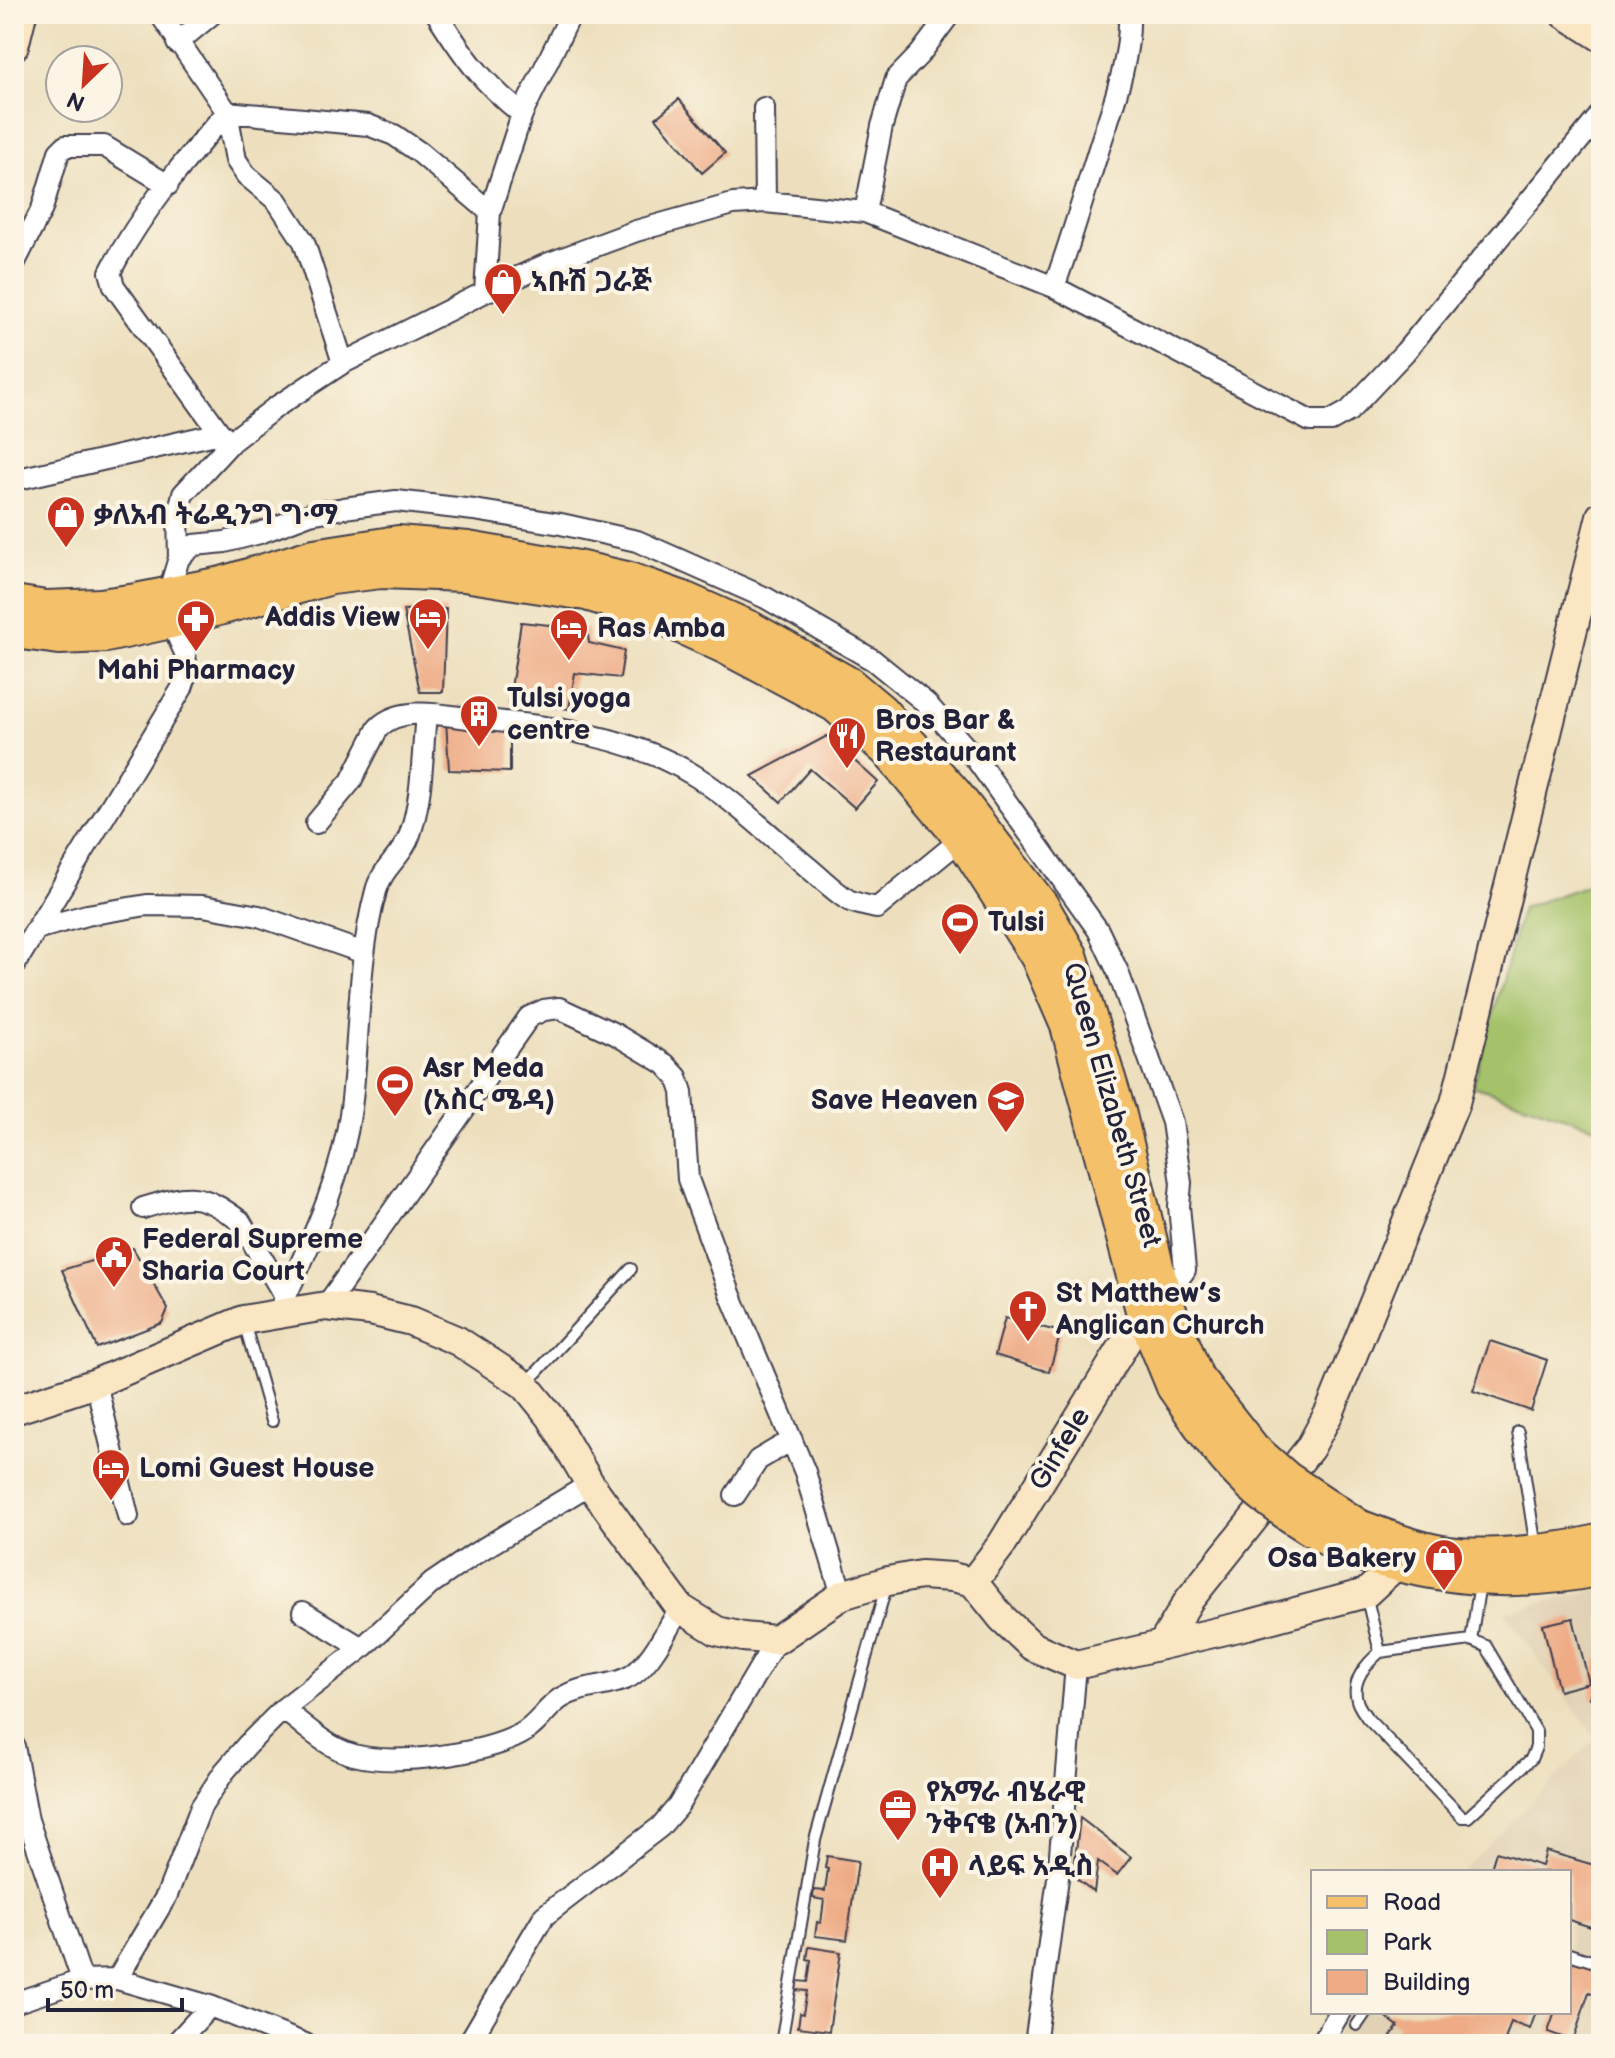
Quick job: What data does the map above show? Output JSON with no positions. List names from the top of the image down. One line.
{"streets":{"main road":["Queen Elizabeth Street"],"street":["Ginfele"]},"crossings":[["Queen Elizabeth Street","Ginfele"]],"places":{"shop":["ኣቡሽ ጋራጅ","ቃለአብ ትሬዲንግ ግ•ማ","Osa Bakery"],"hotel":["Addis View","Ras Amba","Lomi Guest House"],"pharmacy":["Mahi Pharmacy"],"building":["Tulsi yoga centre"],"restaurant":["Bros Bar & Restaurant"],"sports":["Tulsi","Asr Meda (አስር ሜዳ)"],"school or university":["Save Heaven"],"public building":["Federal Supreme Sharia Court"],"church":["St Matthew’s Anglican Church"],"office":["የአማራ ብሄራዊ ንቅናቄ (አብን)"],"hospital":["ላይፍ አዲስ"]},"legend":["Road","Park","Building"],"scale_bar":"50 m","north":"bottom left"}
